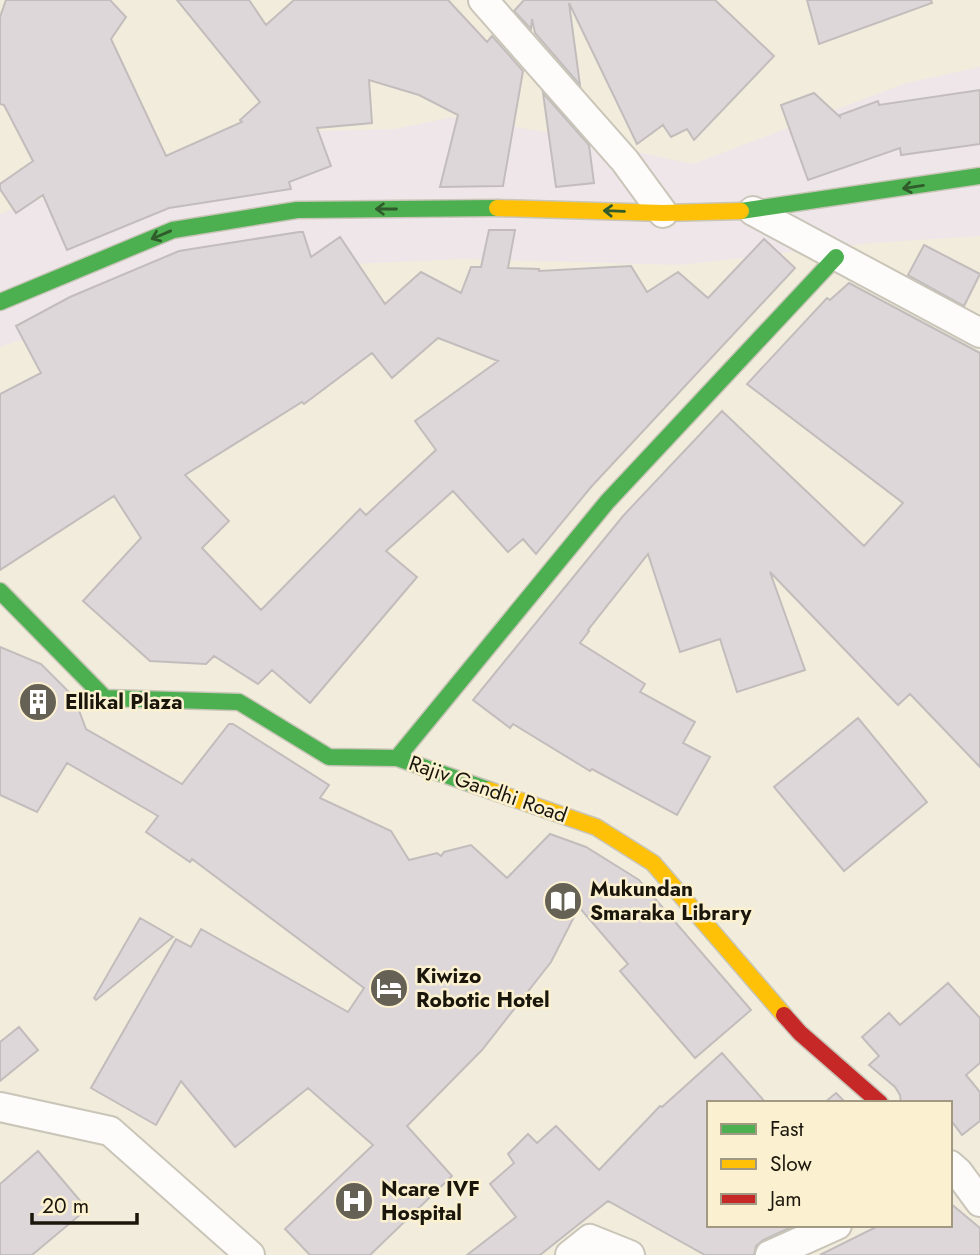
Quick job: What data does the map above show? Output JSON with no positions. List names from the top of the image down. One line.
{"streets":{"street":["Rajiv Gandhi Road"]},"places":{"building":["Ellikal Plaza"],"library":["Mukundan Smaraka Library"],"hotel":["Kiwizo Robotic Hotel"],"hospital":["Ncare IVF Hospital"]},"legend":["Fast","Slow","Jam"],"scale_bar":"20 m"}
